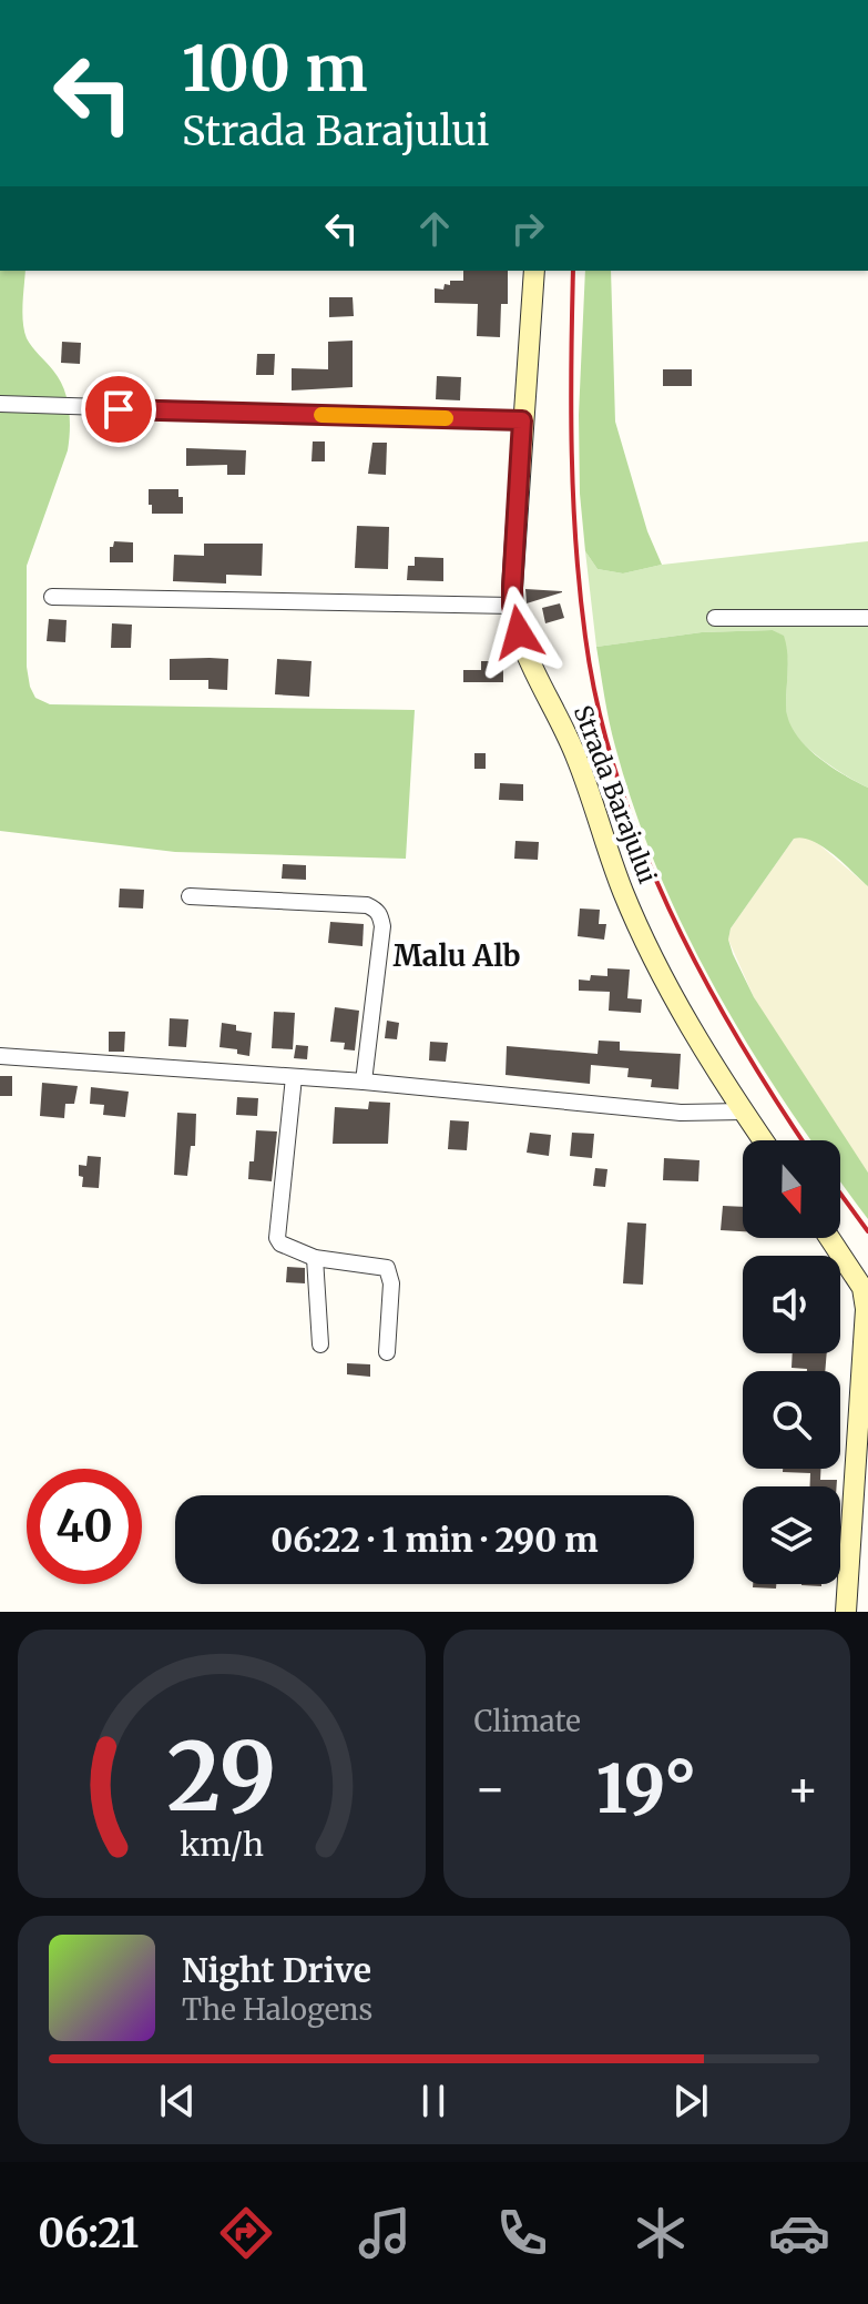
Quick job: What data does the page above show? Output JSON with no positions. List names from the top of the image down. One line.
{"streets":{"street":["Strada Barajului"]},"districts":["Malu Alb"],"north":"bottom","page":{"turn":["100 m","Strada Barajului"],"limit":"40","trip":"06:22 · 1 min · 290 m","tile":"Climate","heat":["−","19°","+"],"song":["Night Drive","The Halogens"],"tabs":"06:21","gauge":["29","km/h"]}}
